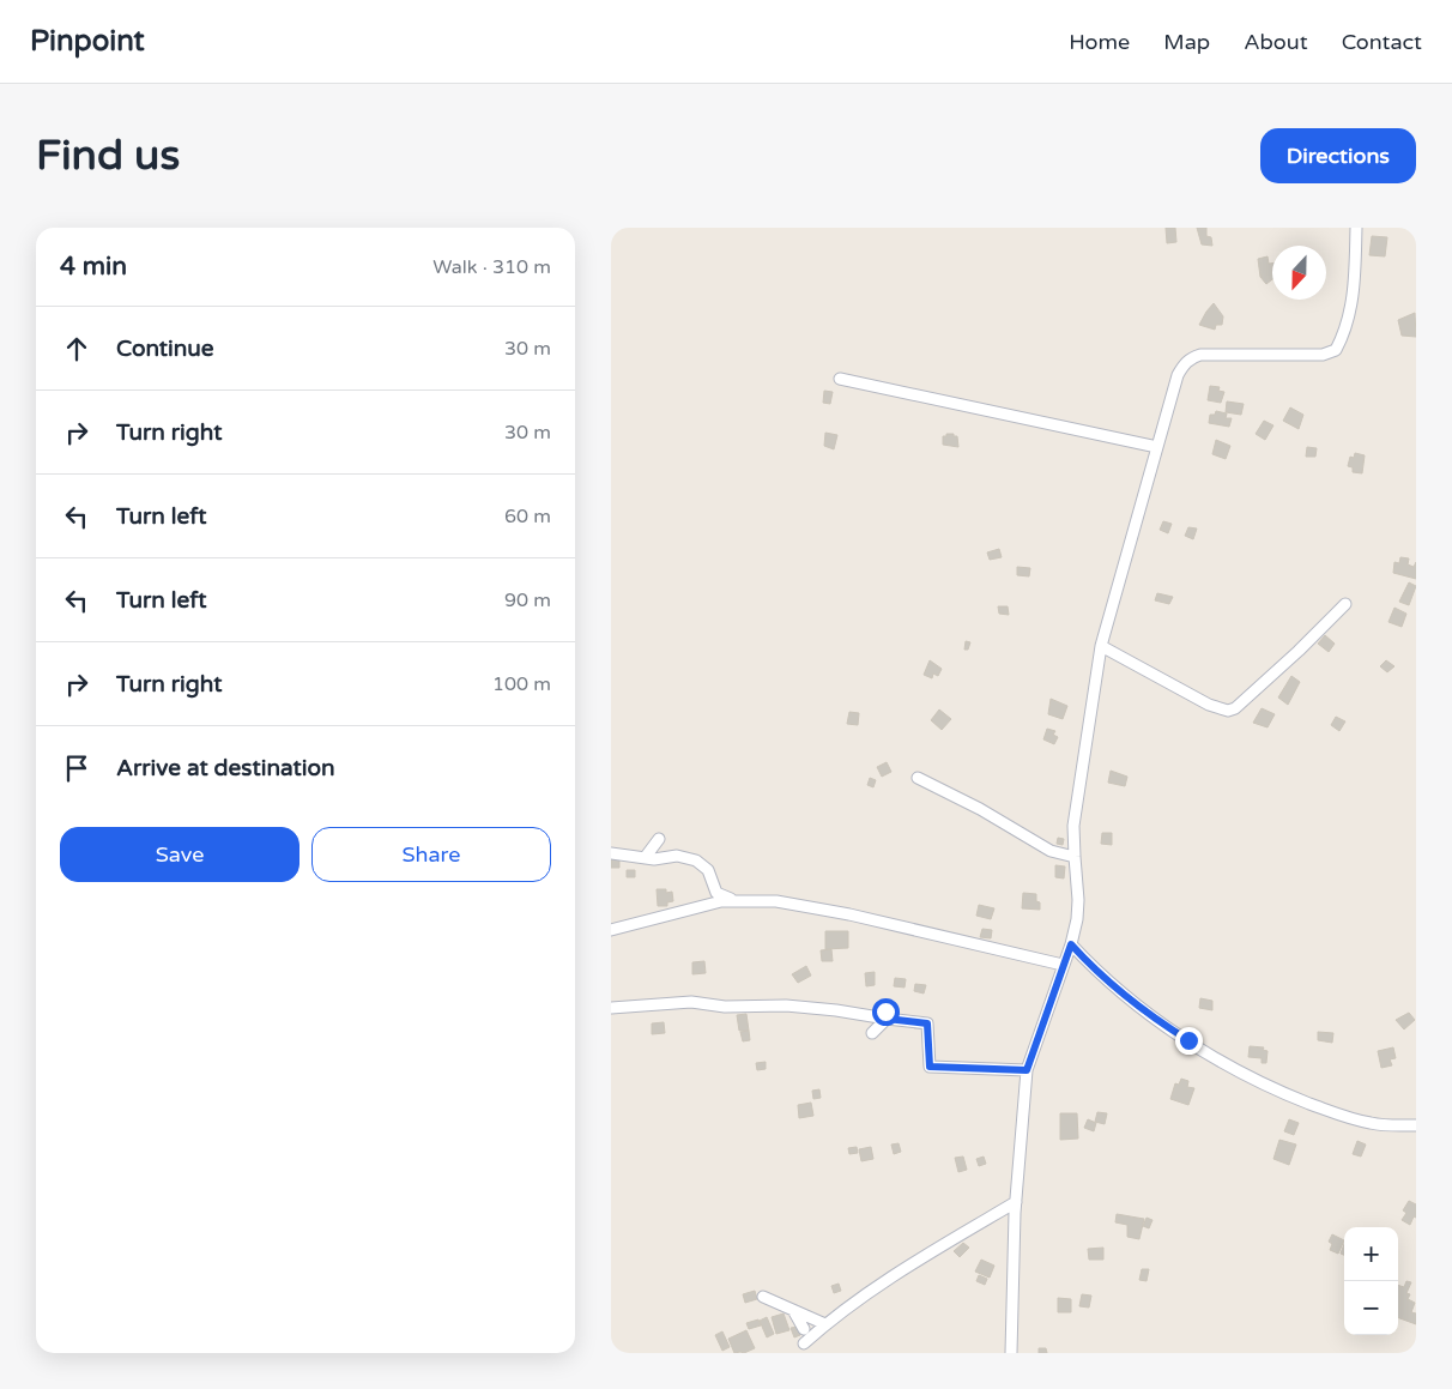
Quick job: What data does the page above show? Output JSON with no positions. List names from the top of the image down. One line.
{"north":"bottom","page":{"header":"Pinpoint","nav":["Home","Map","About","Contact"],"buttons":["Directions",["Save","Share"]],"title":"Find us","heading":["4 min","Walk · 310 m"],"list":[["Continue","30 m"],["Turn right","30 m"],["Turn left","60 m"],["Turn left","90 m"],["Turn right","100 m"],"Arrive at destination"],"map_buttons":["+","−"]}}
